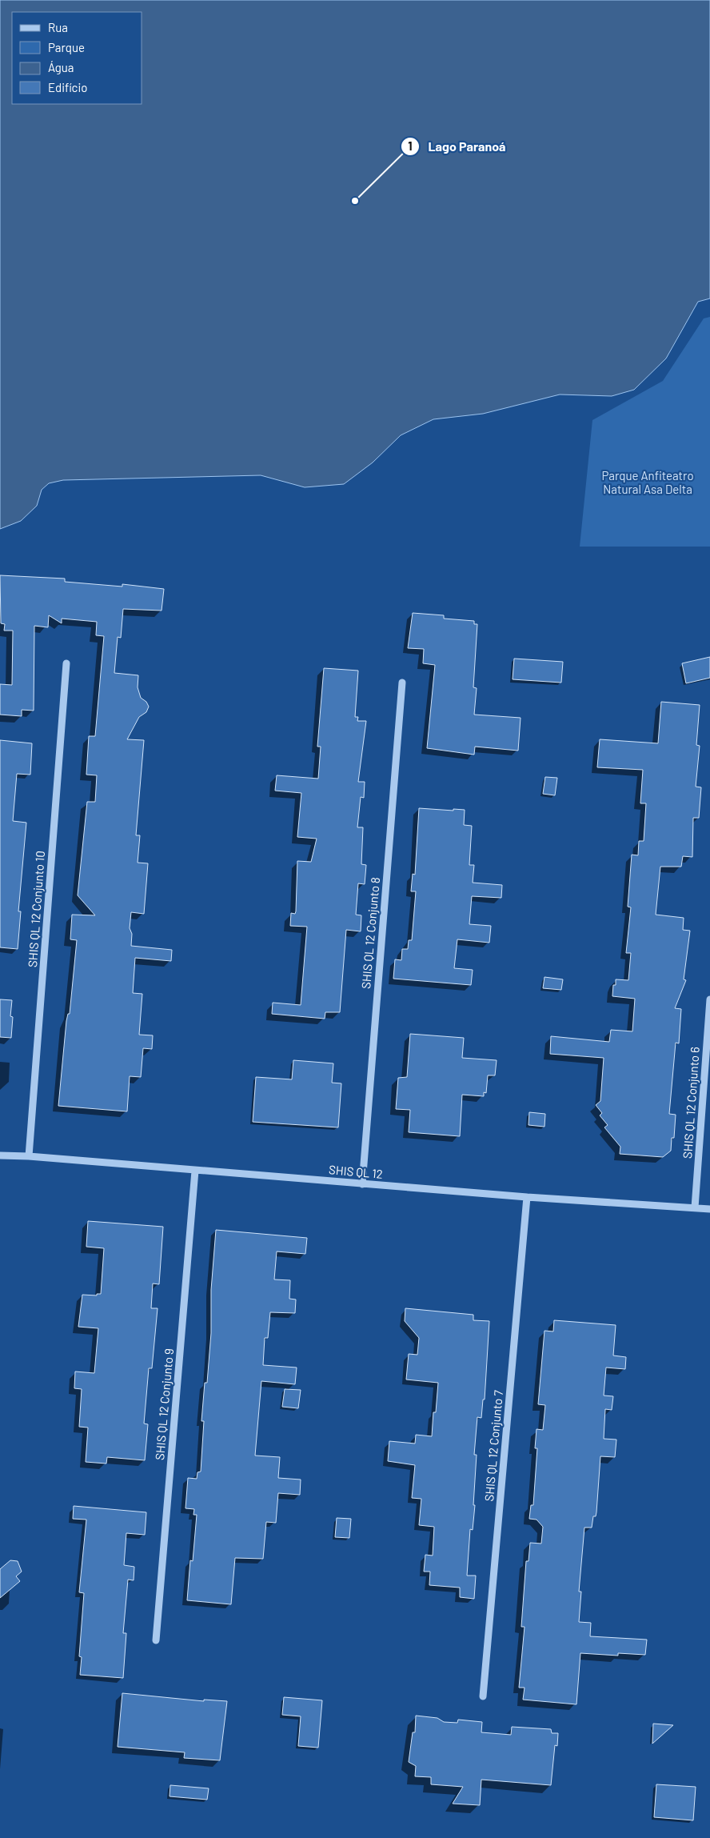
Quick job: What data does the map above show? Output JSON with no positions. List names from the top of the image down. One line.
{"streets":{"street":["SHIS QL 12 Conjunto 10","SHIS QL 12 Conjunto 8","SHIS QL 12 Conjunto 6","SHIS QL 12","SHIS QL 12 Conjunto 9","SHIS QL 12 Conjunto 7"]},"crossings":[["SHIS QL 12 Conjunto 10","SHIS QL 12"],["SHIS QL 12 Conjunto 8","SHIS QL 12"],["SHIS QL 12 Conjunto 6","SHIS QL 12"],["SHIS QL 12","SHIS QL 12 Conjunto 9"],["SHIS QL 12","SHIS QL 12 Conjunto 7"]],"parks":["Parque Anfiteatro Natural Asa Delta"],"places":["Lago Paranoá"],"legend":["Rua","Parque","Água","Edifício"]}
